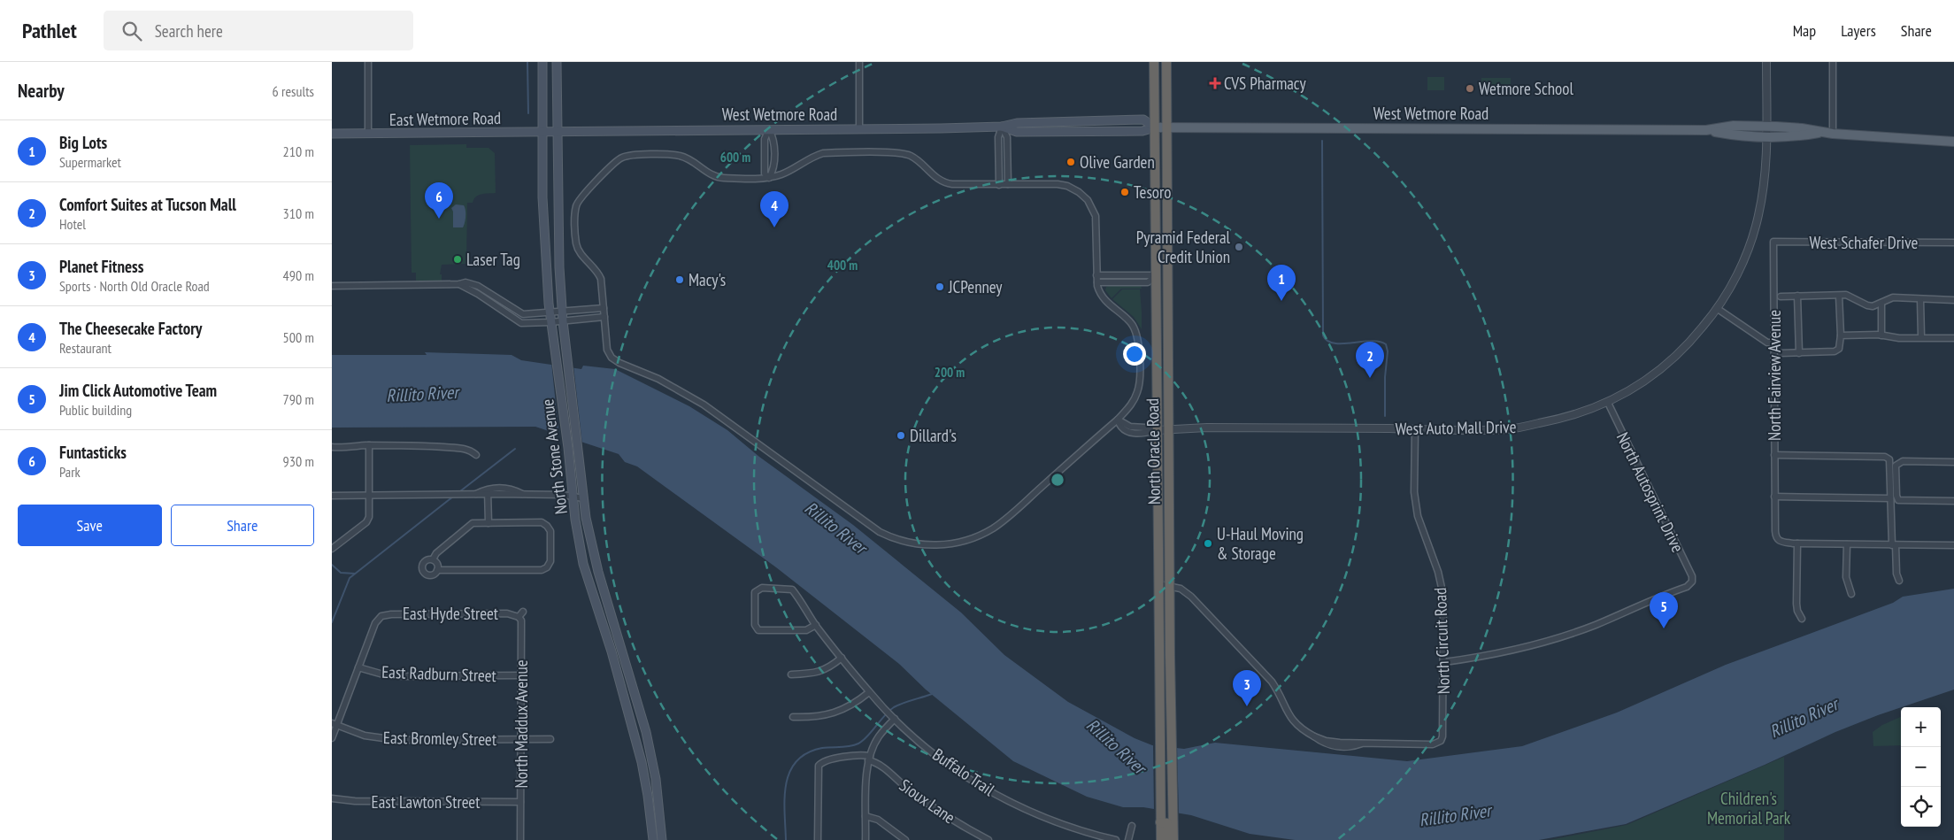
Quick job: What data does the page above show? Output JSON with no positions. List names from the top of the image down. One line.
{"streets":{"highway":["North Oracle Road"],"main road":["West Wetmore Road","East Wetmore Road","North Stone Avenue"],"street":["West Schafer Drive","North Fairview Avenue","West Auto Mall Drive","North Autosprint Drive","East Hyde Street","North Circuit Road","East Radburn Street","North Maddux Avenue","East Bromley Street","Buffalo Trail","Sioux Lane","East Lawton Street"]},"crossings":[["West Wetmore Road","East Wetmore Road"],["West Wetmore Road","West Auto Mall Drive"],["West Wetmore Road","North Oracle Road"],["West Wetmore Road","North Stone Avenue"],["East Wetmore Road","North Stone Avenue"],["West Schafer Drive","North Fairview Avenue"],["West Auto Mall Drive","North Oracle Road"],["West Auto Mall Drive","North Autosprint Drive"],["West Auto Mall Drive","North Circuit Road"],["North Oracle Road","North Circuit Road"],["North Autosprint Drive","North Circuit Road"],["East Hyde Street","East Radburn Street"],["East Hyde Street","North Maddux Avenue"],["East Radburn Street","North Maddux Avenue"],["North Maddux Avenue","East Bromley Street"],["North Maddux Avenue","East Lawton Street"]],"water":["Rillito River"],"parks":["Children's Memorial Park"],"places":{"health":["CVS Pharmacy"],"other":["Wetmore School","Olive Garden","Tesoro","Pyramid Federal Credit Union","Laser Tag","Macy's","JCPenney","Dillard's","U-Haul Moving & Storage"]},"page":{"header":"Pathlet","search":"Search here","nav":["Map","Layers","Share"],"heading":["Nearby","6 results"],"list":[{"mark":"1","name":"Big Lots","note":"Supermarket","value":"210 m"},{"mark":"2","name":"Comfort Suites at Tucson Mall","note":"Hotel","value":"310 m"},{"mark":"3","name":"Planet Fitness","note":"Sports · North Old Oracle Road","value":"490 m"},{"mark":"4","name":"The Cheesecake Factory","note":"Restaurant","value":"500 m"},{"mark":"5","name":"Jim Click Automotive Team","note":"Public building","value":"790 m"},{"mark":"6","name":"Funtasticks","note":"Park","value":"930 m"}],"pins":["6","4","1","2","5","3"],"buttons":["Save","Share"],"map_buttons":["+","−"]},"rings":["600 m","400 m","200 m"]}
